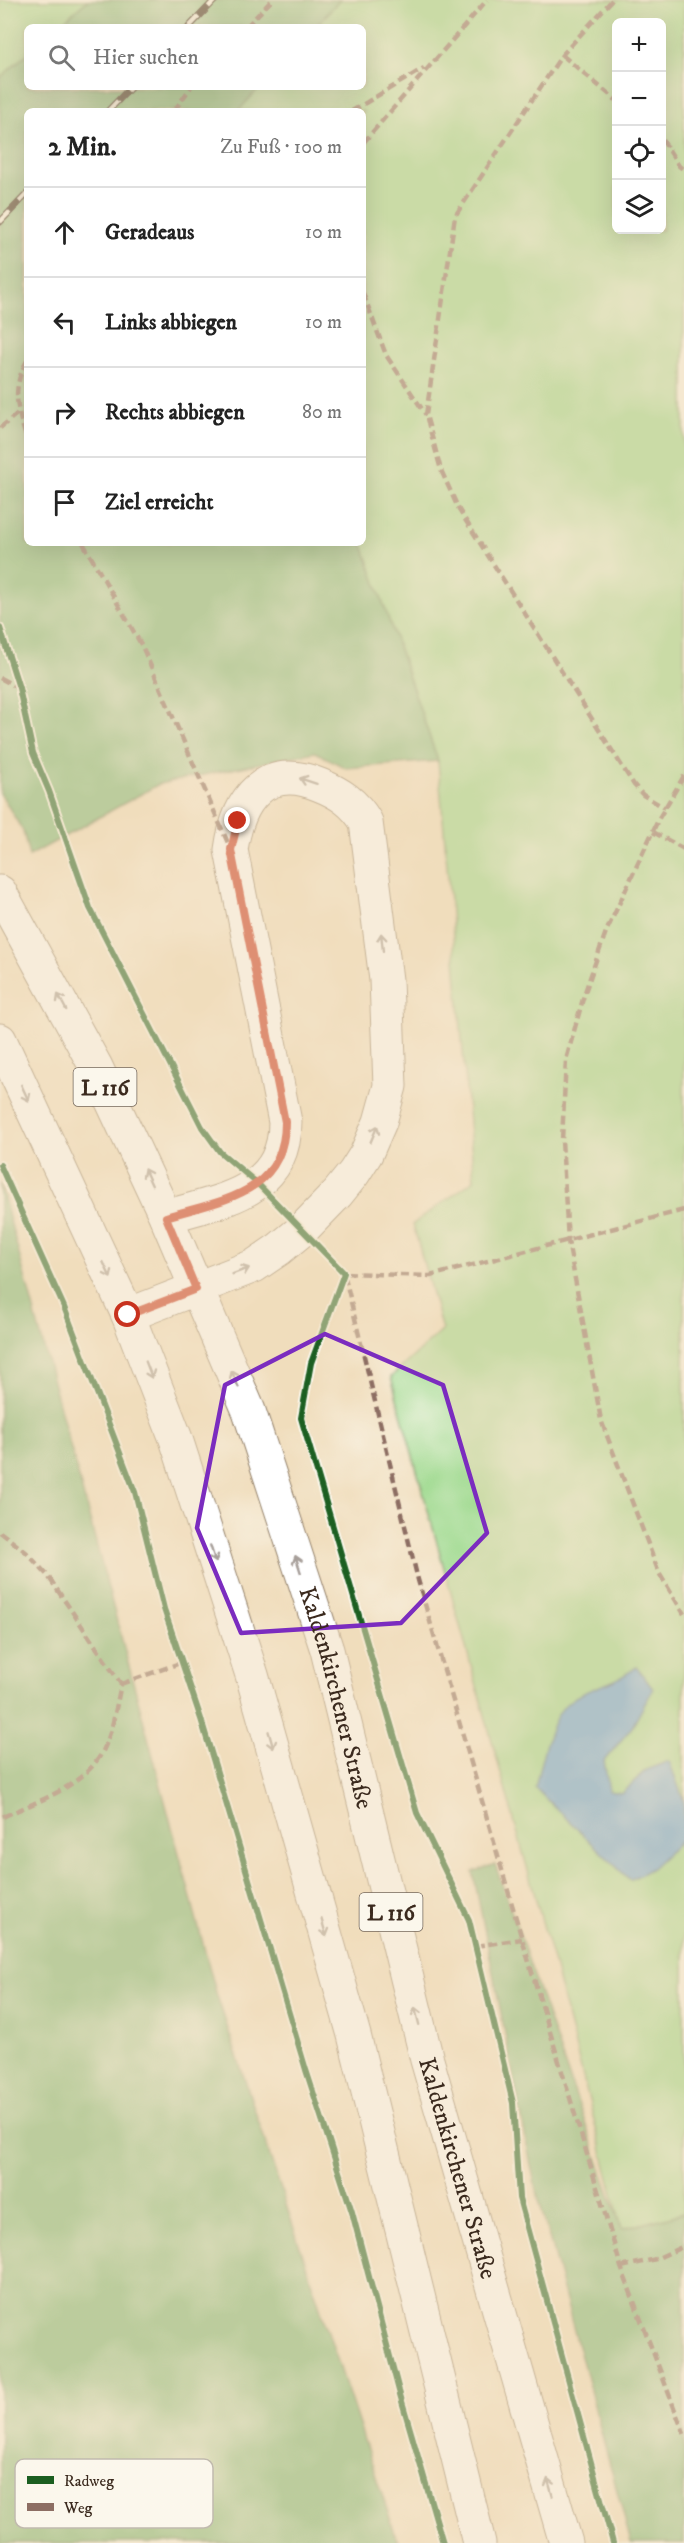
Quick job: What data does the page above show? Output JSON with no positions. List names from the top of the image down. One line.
{"streets":{"main road":["L 116","Kaldenkirchener Straße"]},"legend":["Radweg","Weg"],"page":{"map_buttons":["+","−"],"search":"Hier suchen","heading":["2 Min.","Zu Fuß · 100 m"],"list":[["Geradeaus","10 m"],["Links abbiegen","10 m"],["Rechts abbiegen","80 m"],"Ziel erreicht"]}}
